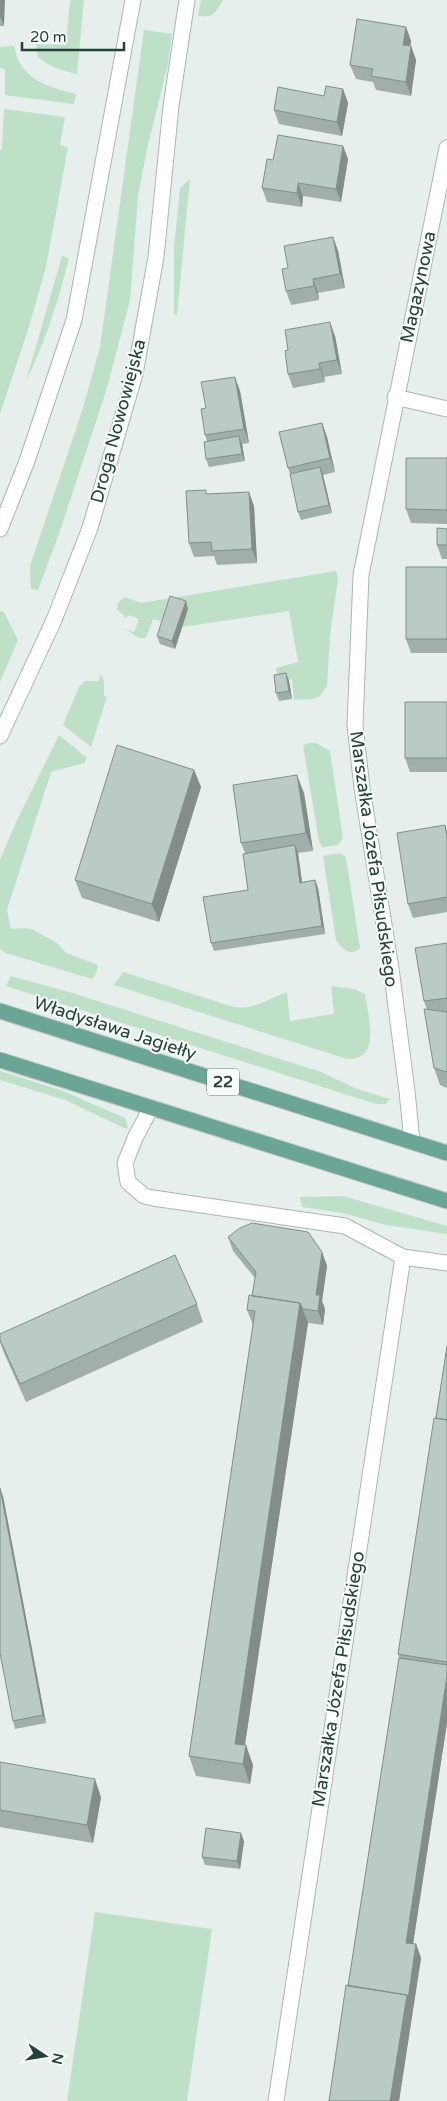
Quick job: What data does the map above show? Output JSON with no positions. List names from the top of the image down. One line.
{"streets":{"main road":["Władysława Jagiełły","22"],"street":["Magazynowa","Droga Nowowiejska","Marszałka Józefa Piłsudskiego"]},"crossings":[["Magazynowa","Marszałka Józefa Piłsudskiego"],["Marszałka Józefa Piłsudskiego","Władysława Jagiełły"]],"scale_bar":"20 m","north":"right"}
